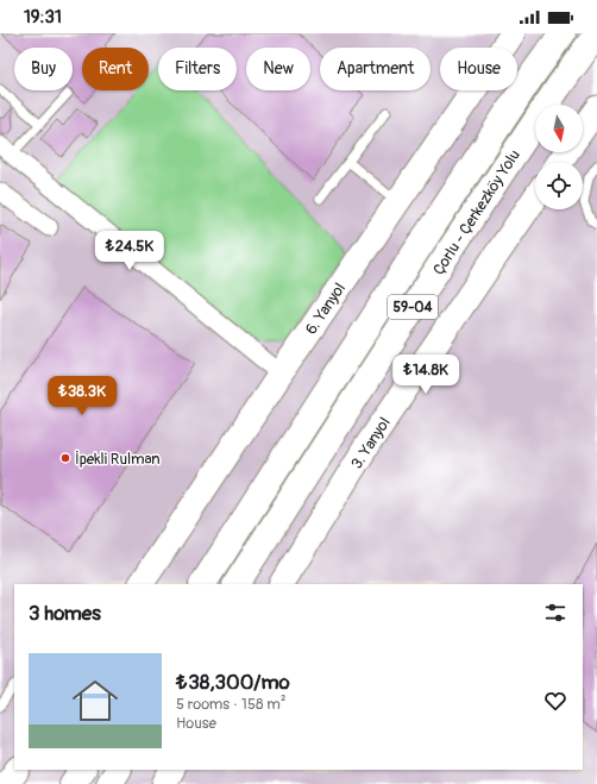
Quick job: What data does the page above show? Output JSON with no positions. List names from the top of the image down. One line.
{"streets":{"main road":["Çorlu - Çerkezköy Yolu","59-04","6. Yanyol","3. Yanyol"]},"places":["İpekli Rulman"],"north":"bottom","page":{"status":"19:31","chip":["Buy","Rent","Filters","New","Apartment","House"],"price":["₺24.5K","₺14.8K","₺38.3K"],"heading":"3 homes","list":[{"name":"₺38,300/mo","note":"5 rooms · 158 m² · House"}]}}
